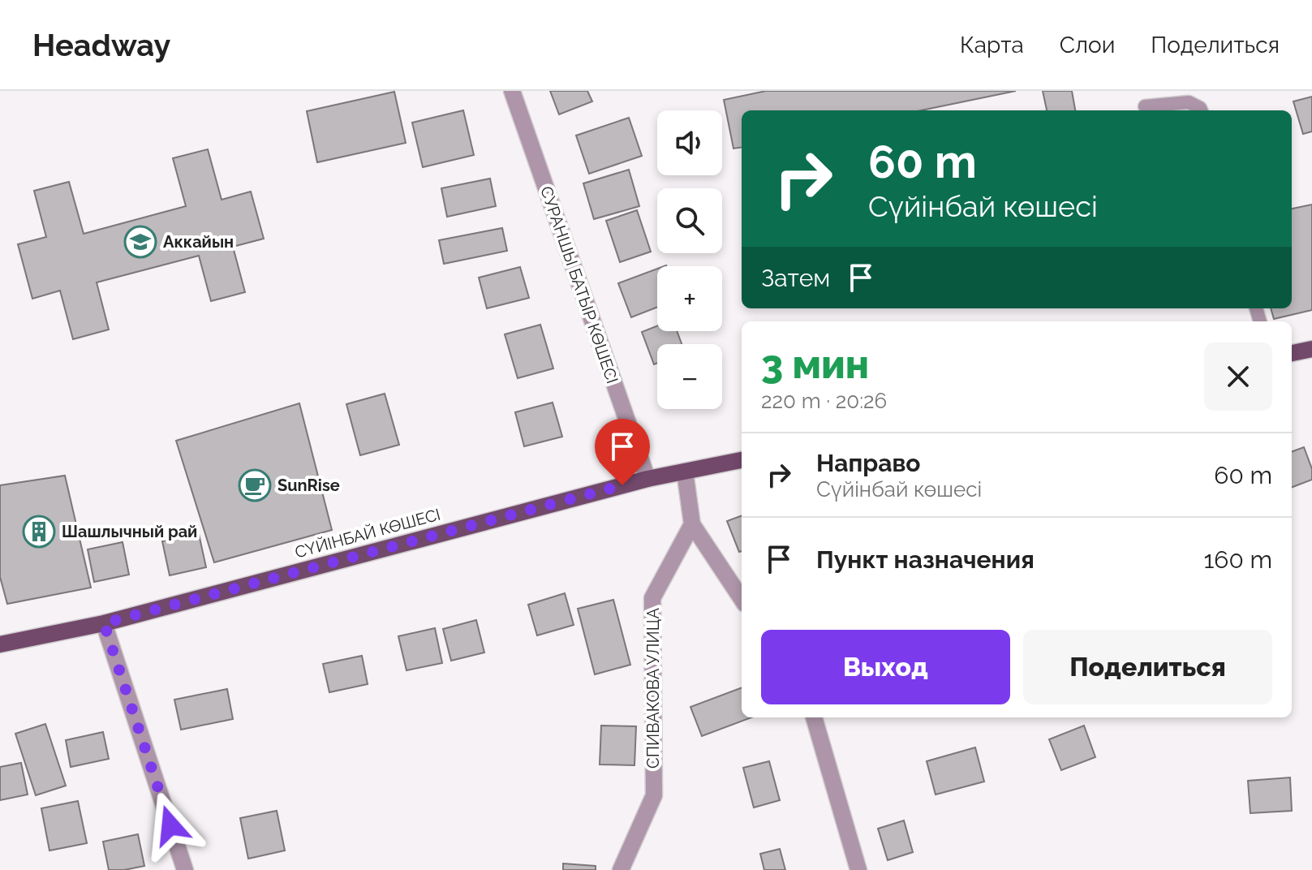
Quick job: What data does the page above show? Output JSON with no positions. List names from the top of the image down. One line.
{"streets":{"main road":["СҮЙІНБАЙ КӨШЕСІ"],"street":["СУРАНШЫ БАТЫР КӨШЕСІ","СПИВАКОВА УЛИЦА"]},"crossings":[["СУРАНШЫ БАТЫР КӨШЕСІ","СҮЙІНБАЙ КӨШЕСІ"]],"places":{"school or university":["Аккайын"],"cafe":["SunRise"],"building":["Шашлычный рай"]},"page":{"header":"Headway","nav":["Карта","Слои","Поделиться"],"map_buttons":["+","−"],"turn":["60 m","Сүйінбай көшесі"],"then":"Затем","heading":["3 мин","220 m · 20:26"],"list":[{"name":"Направо","note":"Сүйінбай көшесі","value":"60 m"},{"name":"Пункт назначения","value":"160 m"}],"buttons":["Выход","Поделиться"]}}
